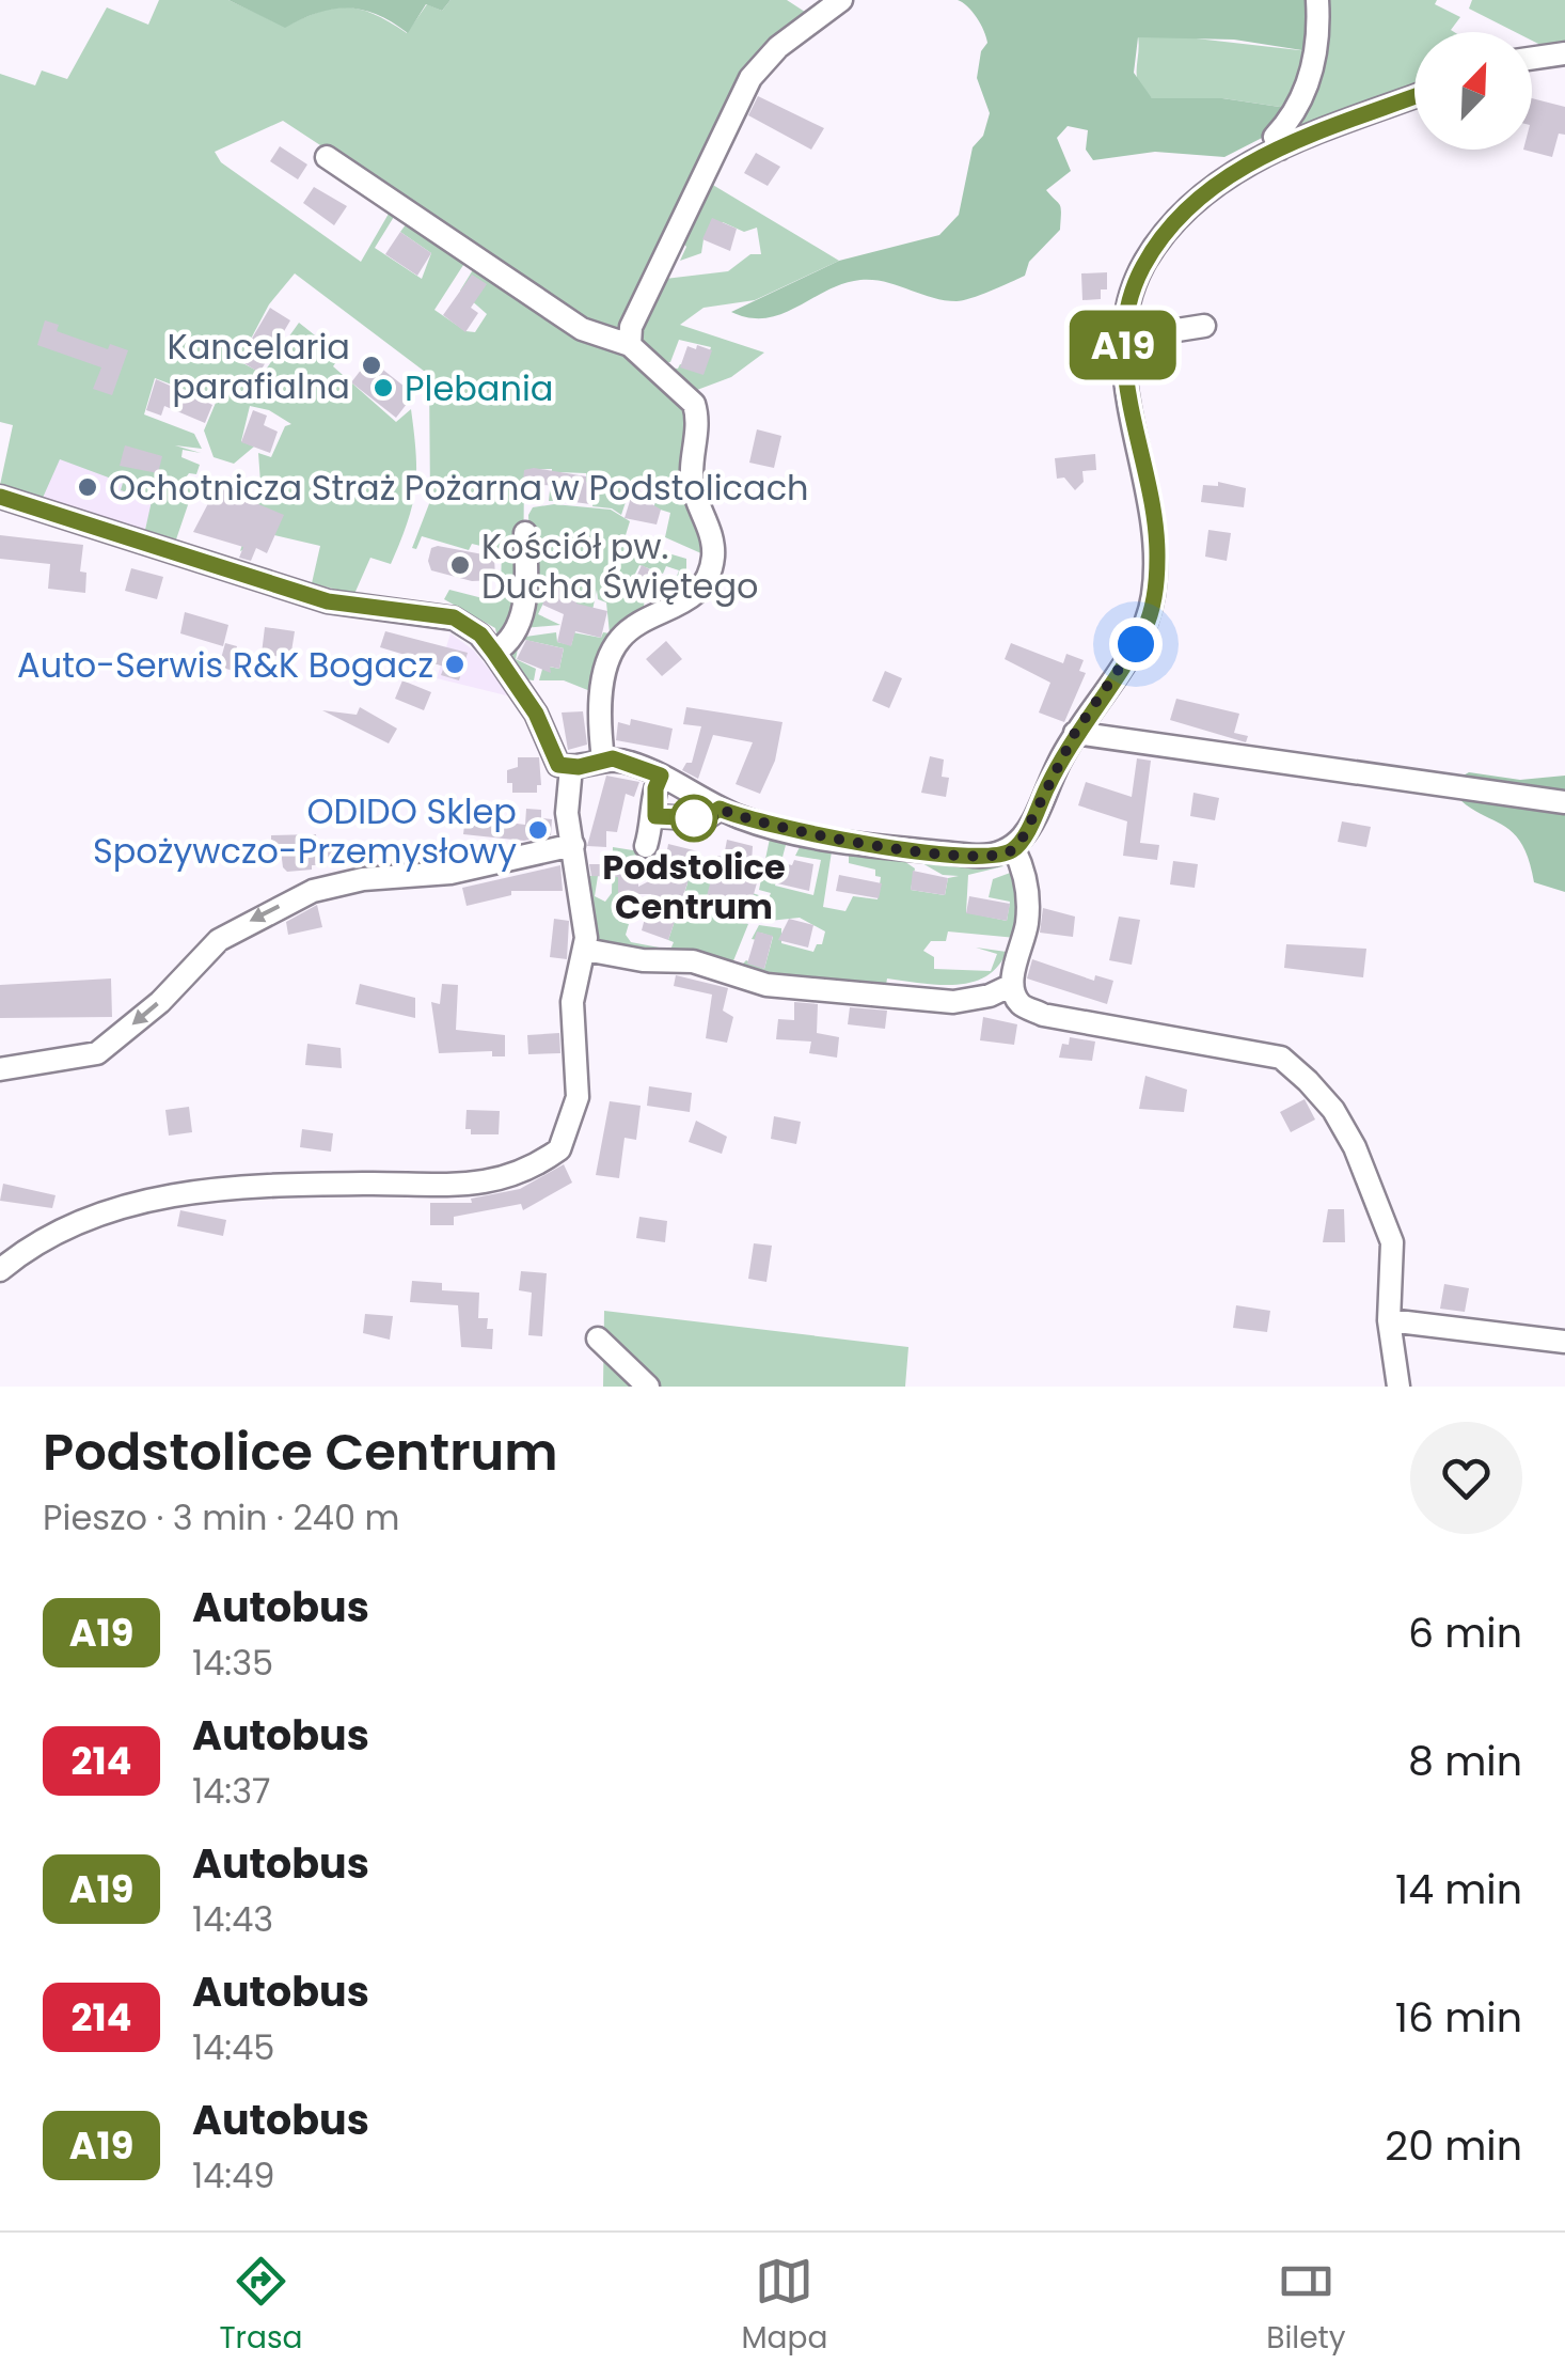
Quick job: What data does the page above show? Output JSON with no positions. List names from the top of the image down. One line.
{"places":["Kancelaria parafialna","Plebania","Ochotnicza Straż Pożarna w Podstolicach","Kościół pw. Ducha Świętego","Auto-Serwis R&K Bogacz","Podstolice Centrum","ODIDO Sklep Spożywczo-Przemysłowy"],"lines":["bus line A19"],"north":"top right","page":{"on_map":"A19","heading":["Podstolice Centrum","Pieszo · 3 min · 240 m"],"list":[{"mark":"A19","name":"Autobus","note":"14:35","value":"6 min"},{"mark":"214","name":"Autobus","note":"14:37","value":"8 min"},{"mark":"A19","name":"Autobus","note":"14:43","value":"14 min"},{"mark":"214","name":"Autobus","note":"14:45","value":"16 min"},{"mark":"A19","name":"Autobus","note":"14:49","value":"20 min"}],"tabs":["Trasa","Mapa","Bilety"]}}
